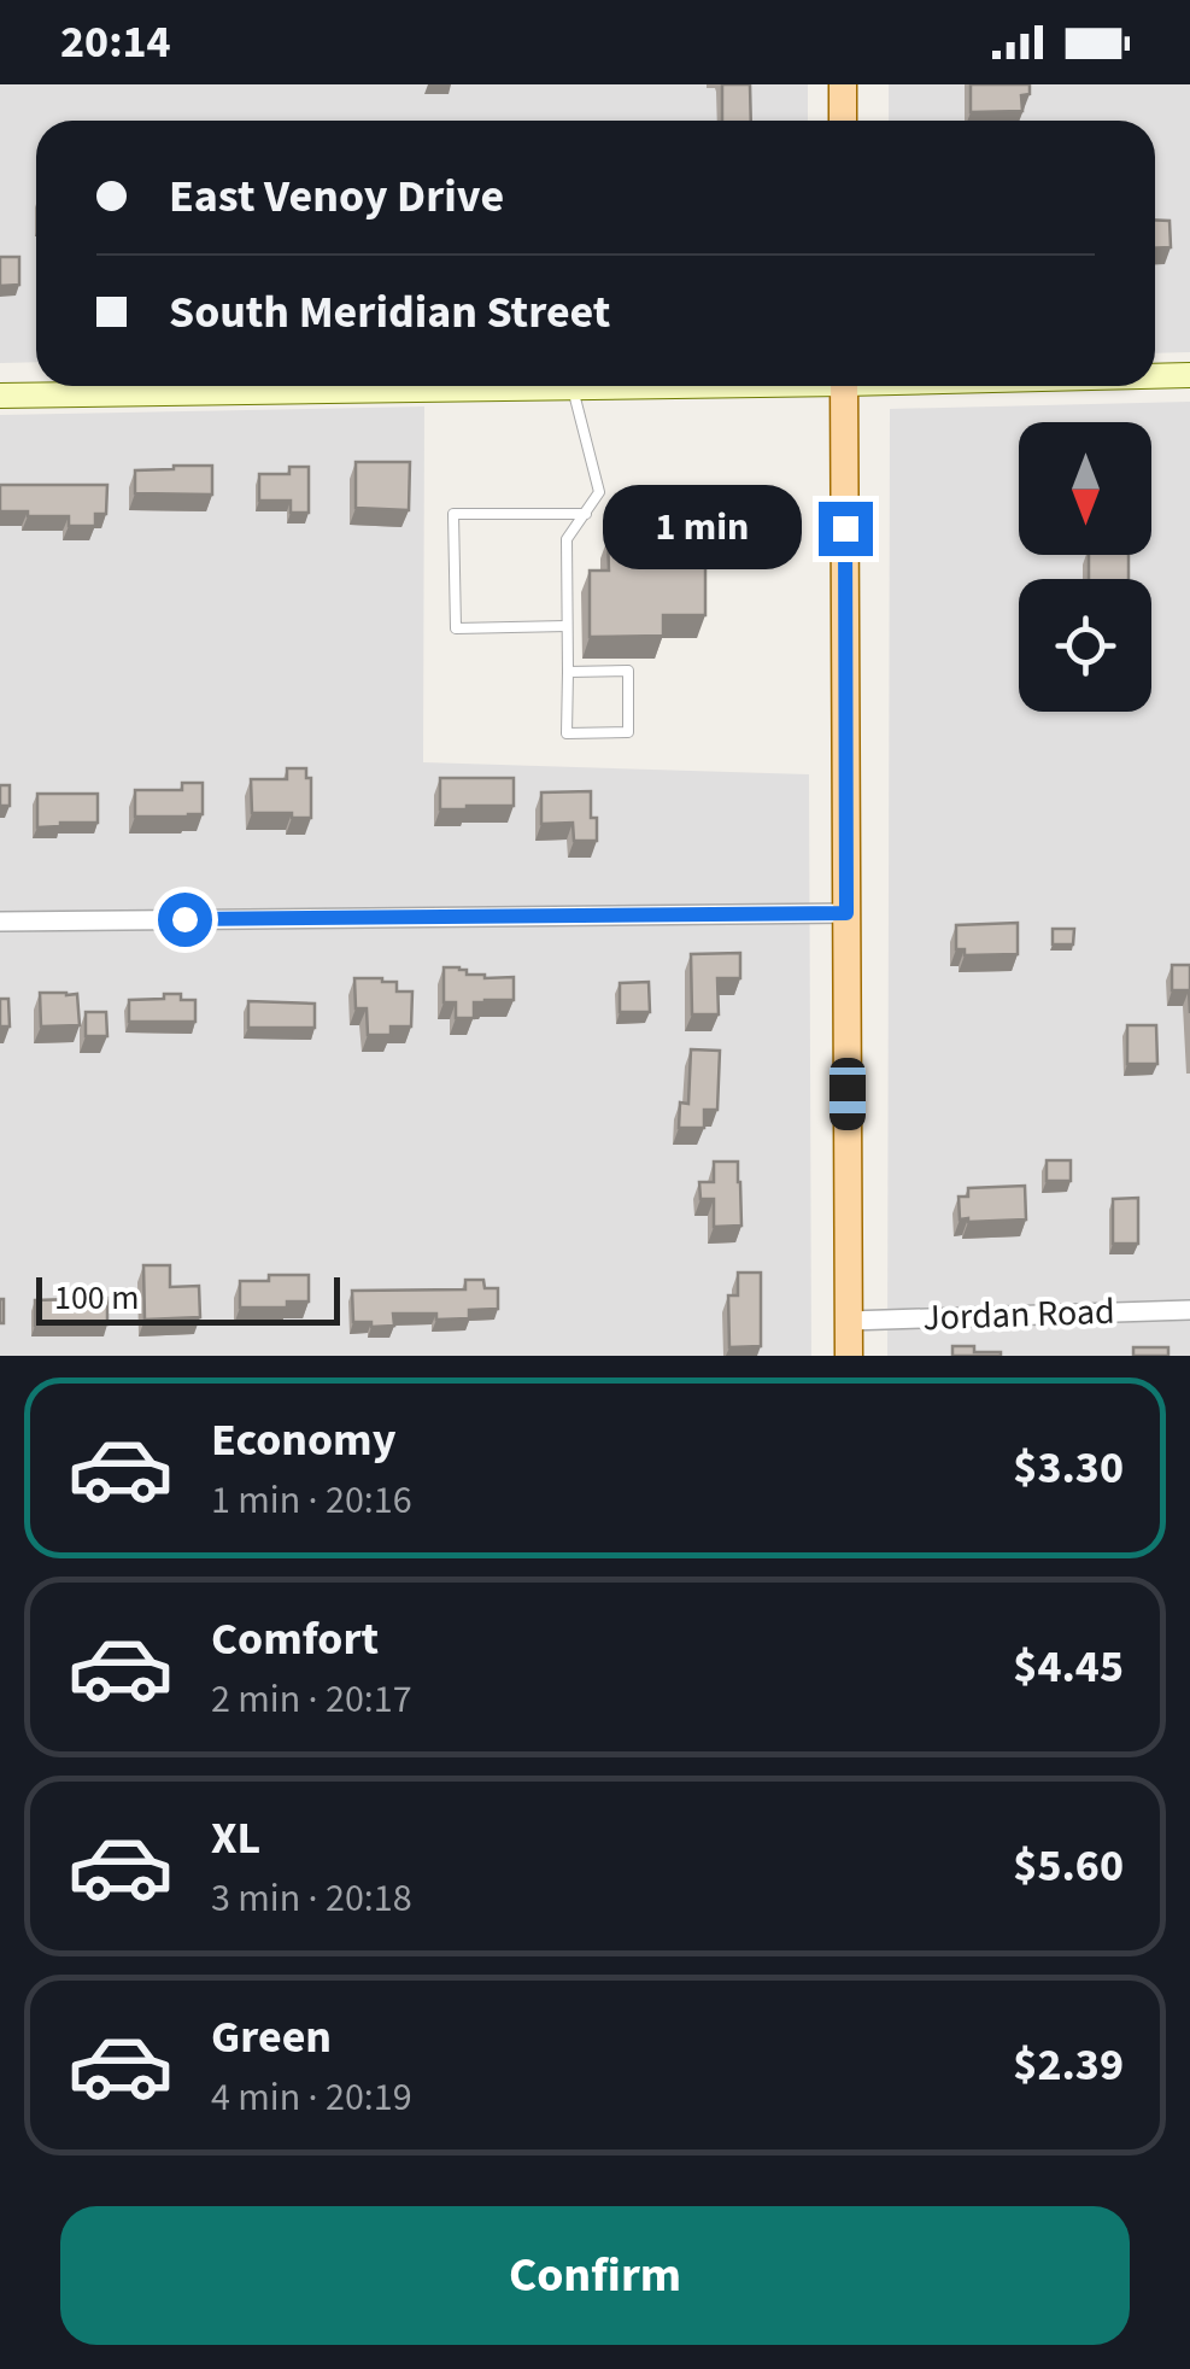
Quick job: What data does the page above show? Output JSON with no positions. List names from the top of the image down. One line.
{"streets":{"street":["Jordan Road"]},"scale_bar":"100 m","north":"bottom","page":{"status":"20:14","banner":["East Venoy Drive","South Meridian Street"],"bubble":"1 min","scale":"100 m","list":[{"name":"Economy","note":"1 min · 20:16","value":"$3.30"},{"name":"Comfort","note":"2 min · 20:17","value":"$4.45"},{"name":"XL","note":"3 min · 20:18","value":"$5.60"},{"name":"Green","note":"4 min · 20:19","value":"$2.39"}],"buttons":"Confirm"}}
